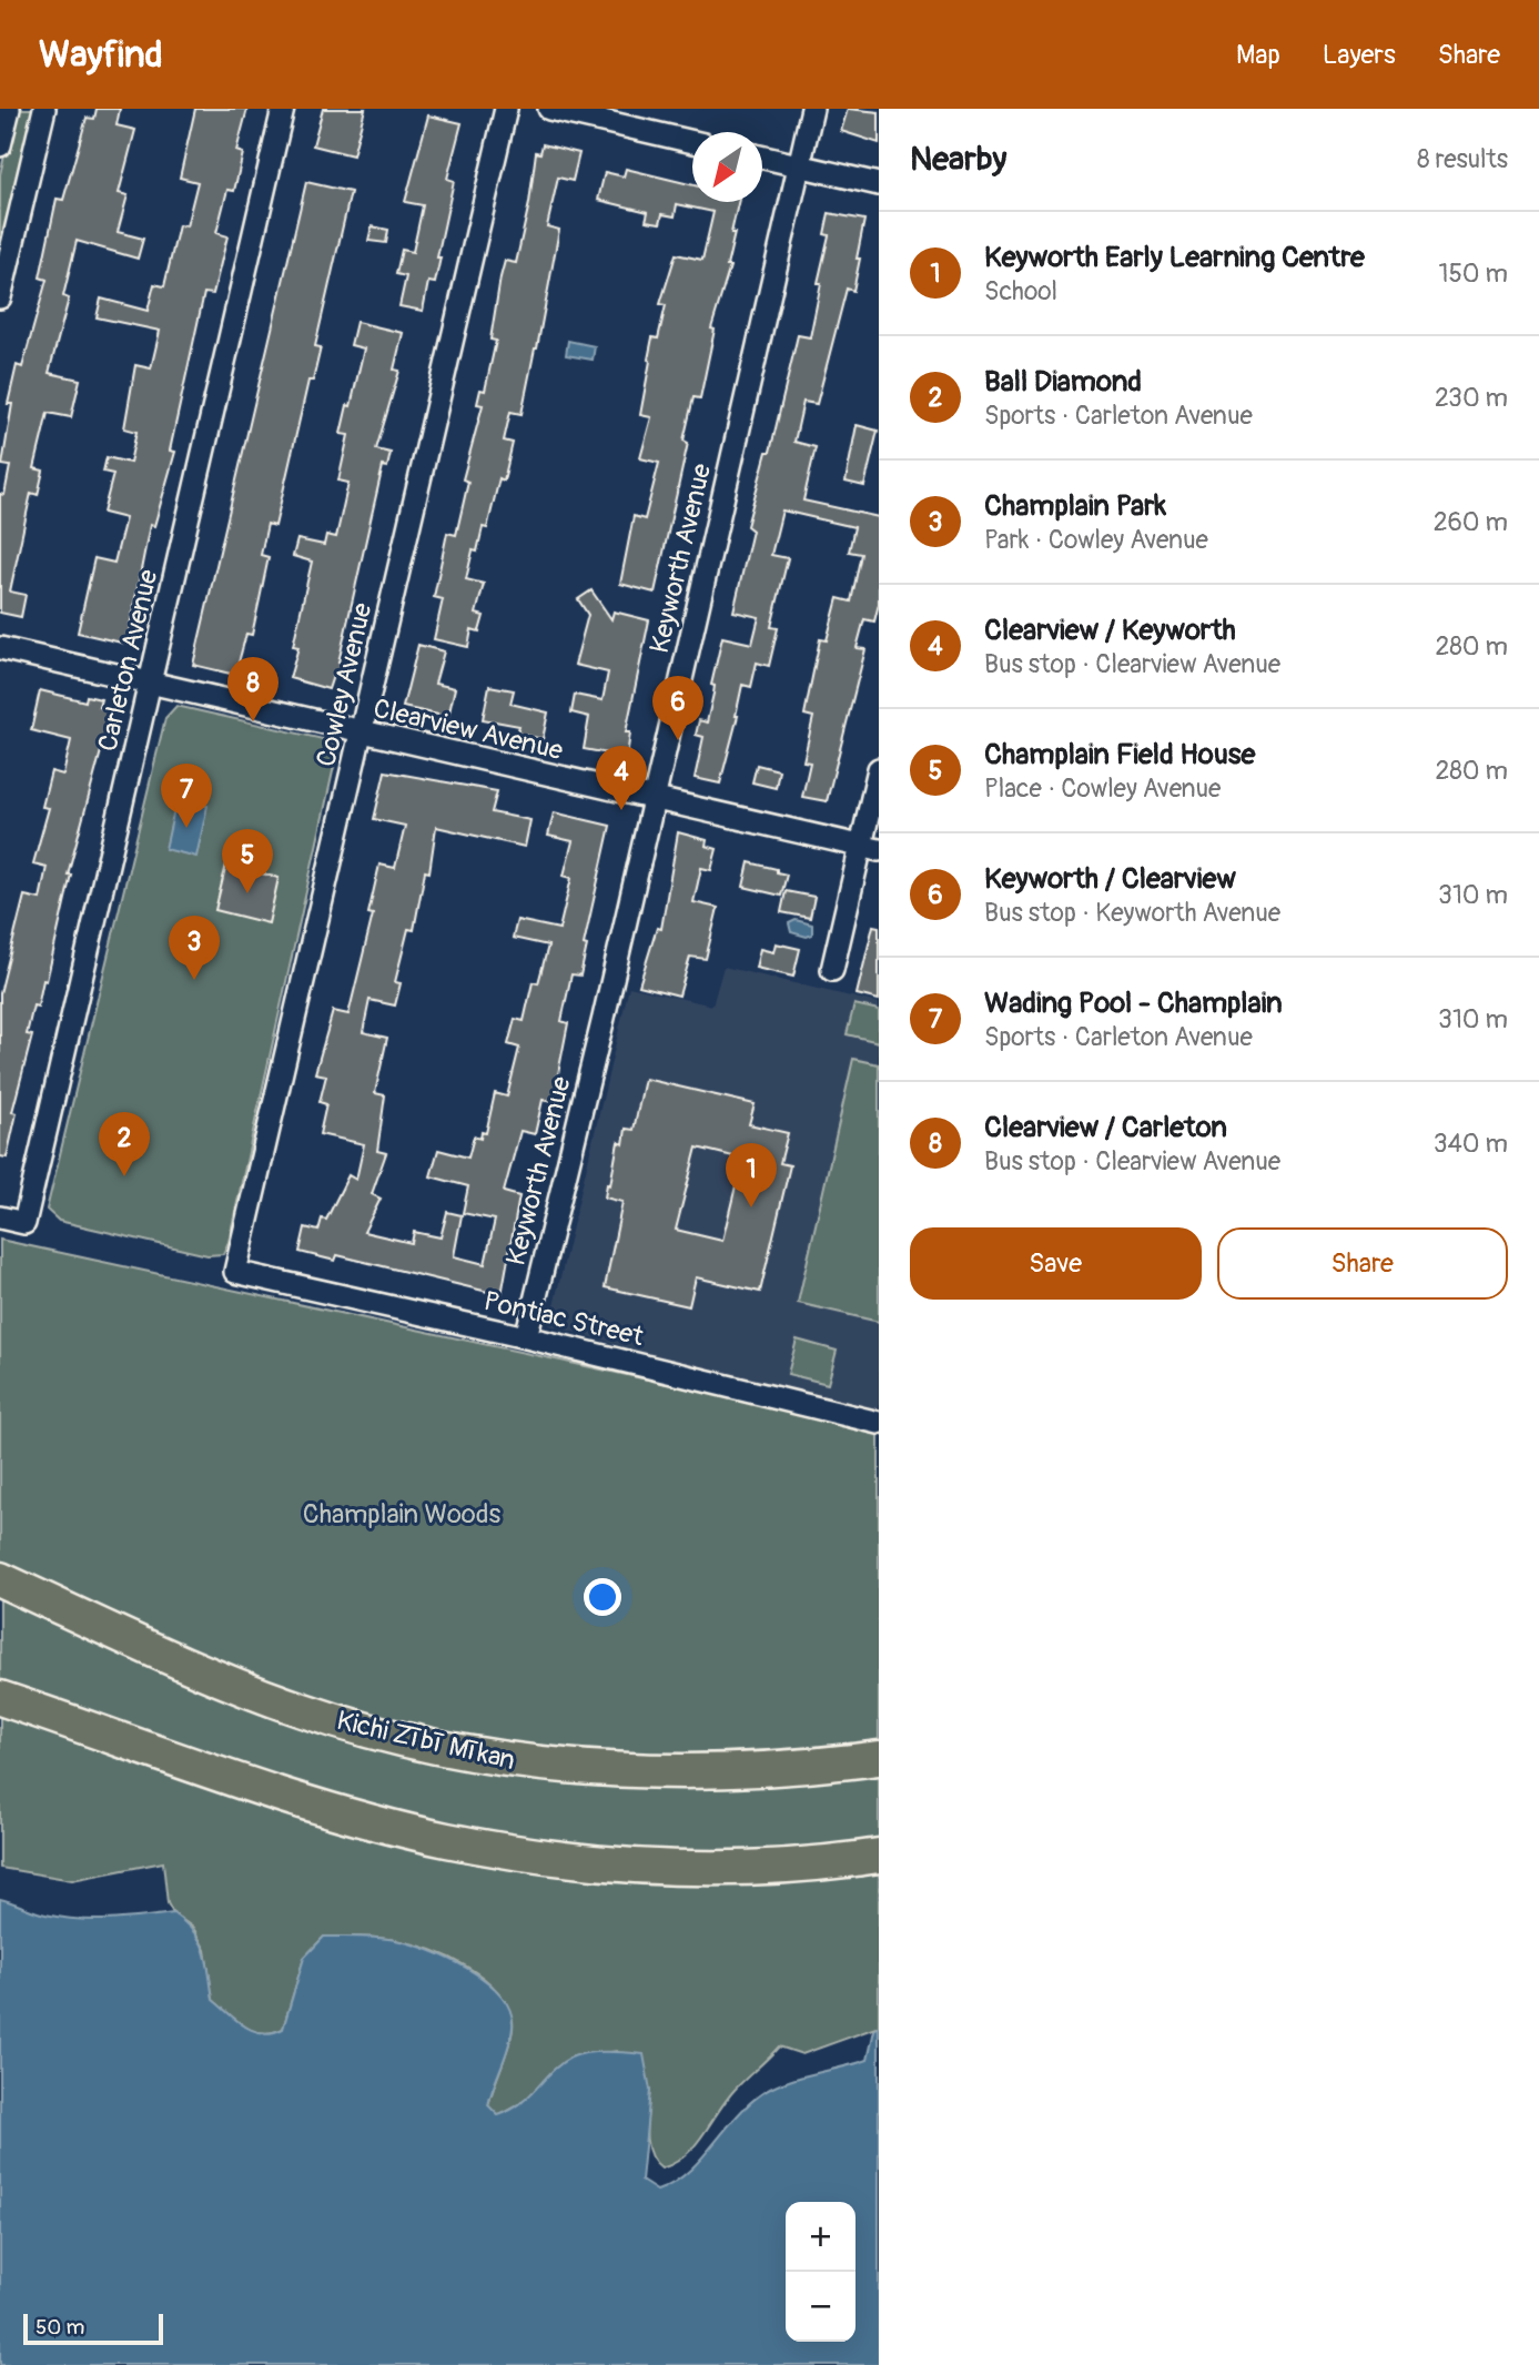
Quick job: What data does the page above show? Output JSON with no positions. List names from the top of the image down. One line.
{"streets":{"highway":["Kichi Zībī Mīkan"],"street":["Keyworth Avenue","Carleton Avenue","Cowley Avenue","Clearview Avenue","Pontiac Street"]},"crossings":[["Keyworth Avenue","Clearview Avenue"],["Keyworth Avenue","Pontiac Street"],["Carleton Avenue","Clearview Avenue"],["Cowley Avenue","Clearview Avenue"],["Cowley Avenue","Pontiac Street"]],"parks":["Champlain Woods"],"scale_bar":"50 m","north":"bottom left","page":{"header":"Wayfind","nav":["Map","Layers","Share"],"heading":["Nearby","8 results"],"list":[{"mark":"1","name":"Keyworth Early Learning Centre","note":"School","value":"150 m"},{"mark":"2","name":"Ball Diamond","note":"Sports · Carleton Avenue","value":"230 m"},{"mark":"3","name":"Champlain Park","note":"Park · Cowley Avenue","value":"260 m"},{"mark":"4","name":"Clearview / Keyworth","note":"Bus stop · Clearview Avenue","value":"280 m"},{"mark":"5","name":"Champlain Field House","note":"Place · Cowley Avenue","value":"280 m"},{"mark":"6","name":"Keyworth / Clearview","note":"Bus stop · Keyworth Avenue","value":"310 m"},{"mark":"7","name":"Wading Pool - Champlain","note":"Sports · Carleton Avenue","value":"310 m"},{"mark":"8","name":"Clearview / Carleton","note":"Bus stop · Clearview Avenue","value":"340 m"}],"pins":["8","6","4","7","5","3","2","1"],"buttons":["Save","Share"],"map_buttons":["+","−"],"scale":"50 m"}}
